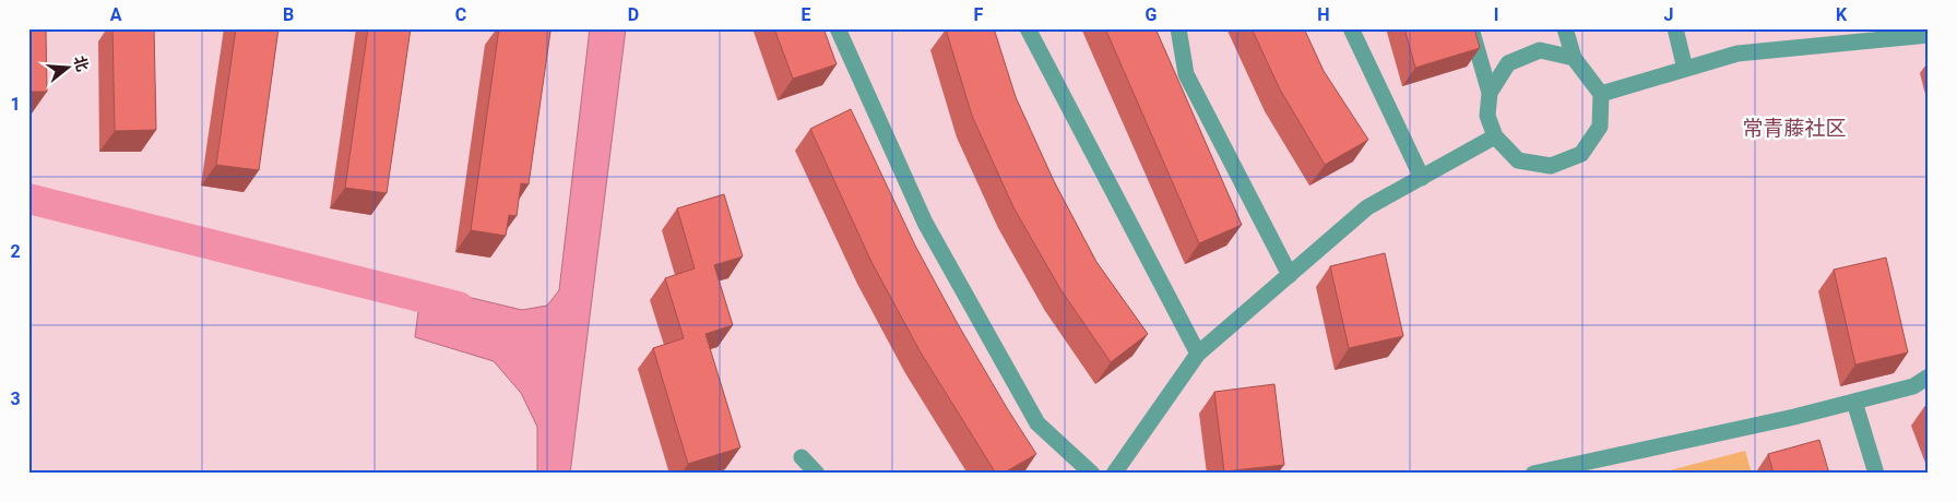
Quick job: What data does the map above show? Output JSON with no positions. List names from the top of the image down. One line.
{"districts":["常青藤社区"],"north":"right","grid":{"columns":["A","B","C","D","E","F","G","H","I","J","K"],"rows":["1","2","3"]}}
